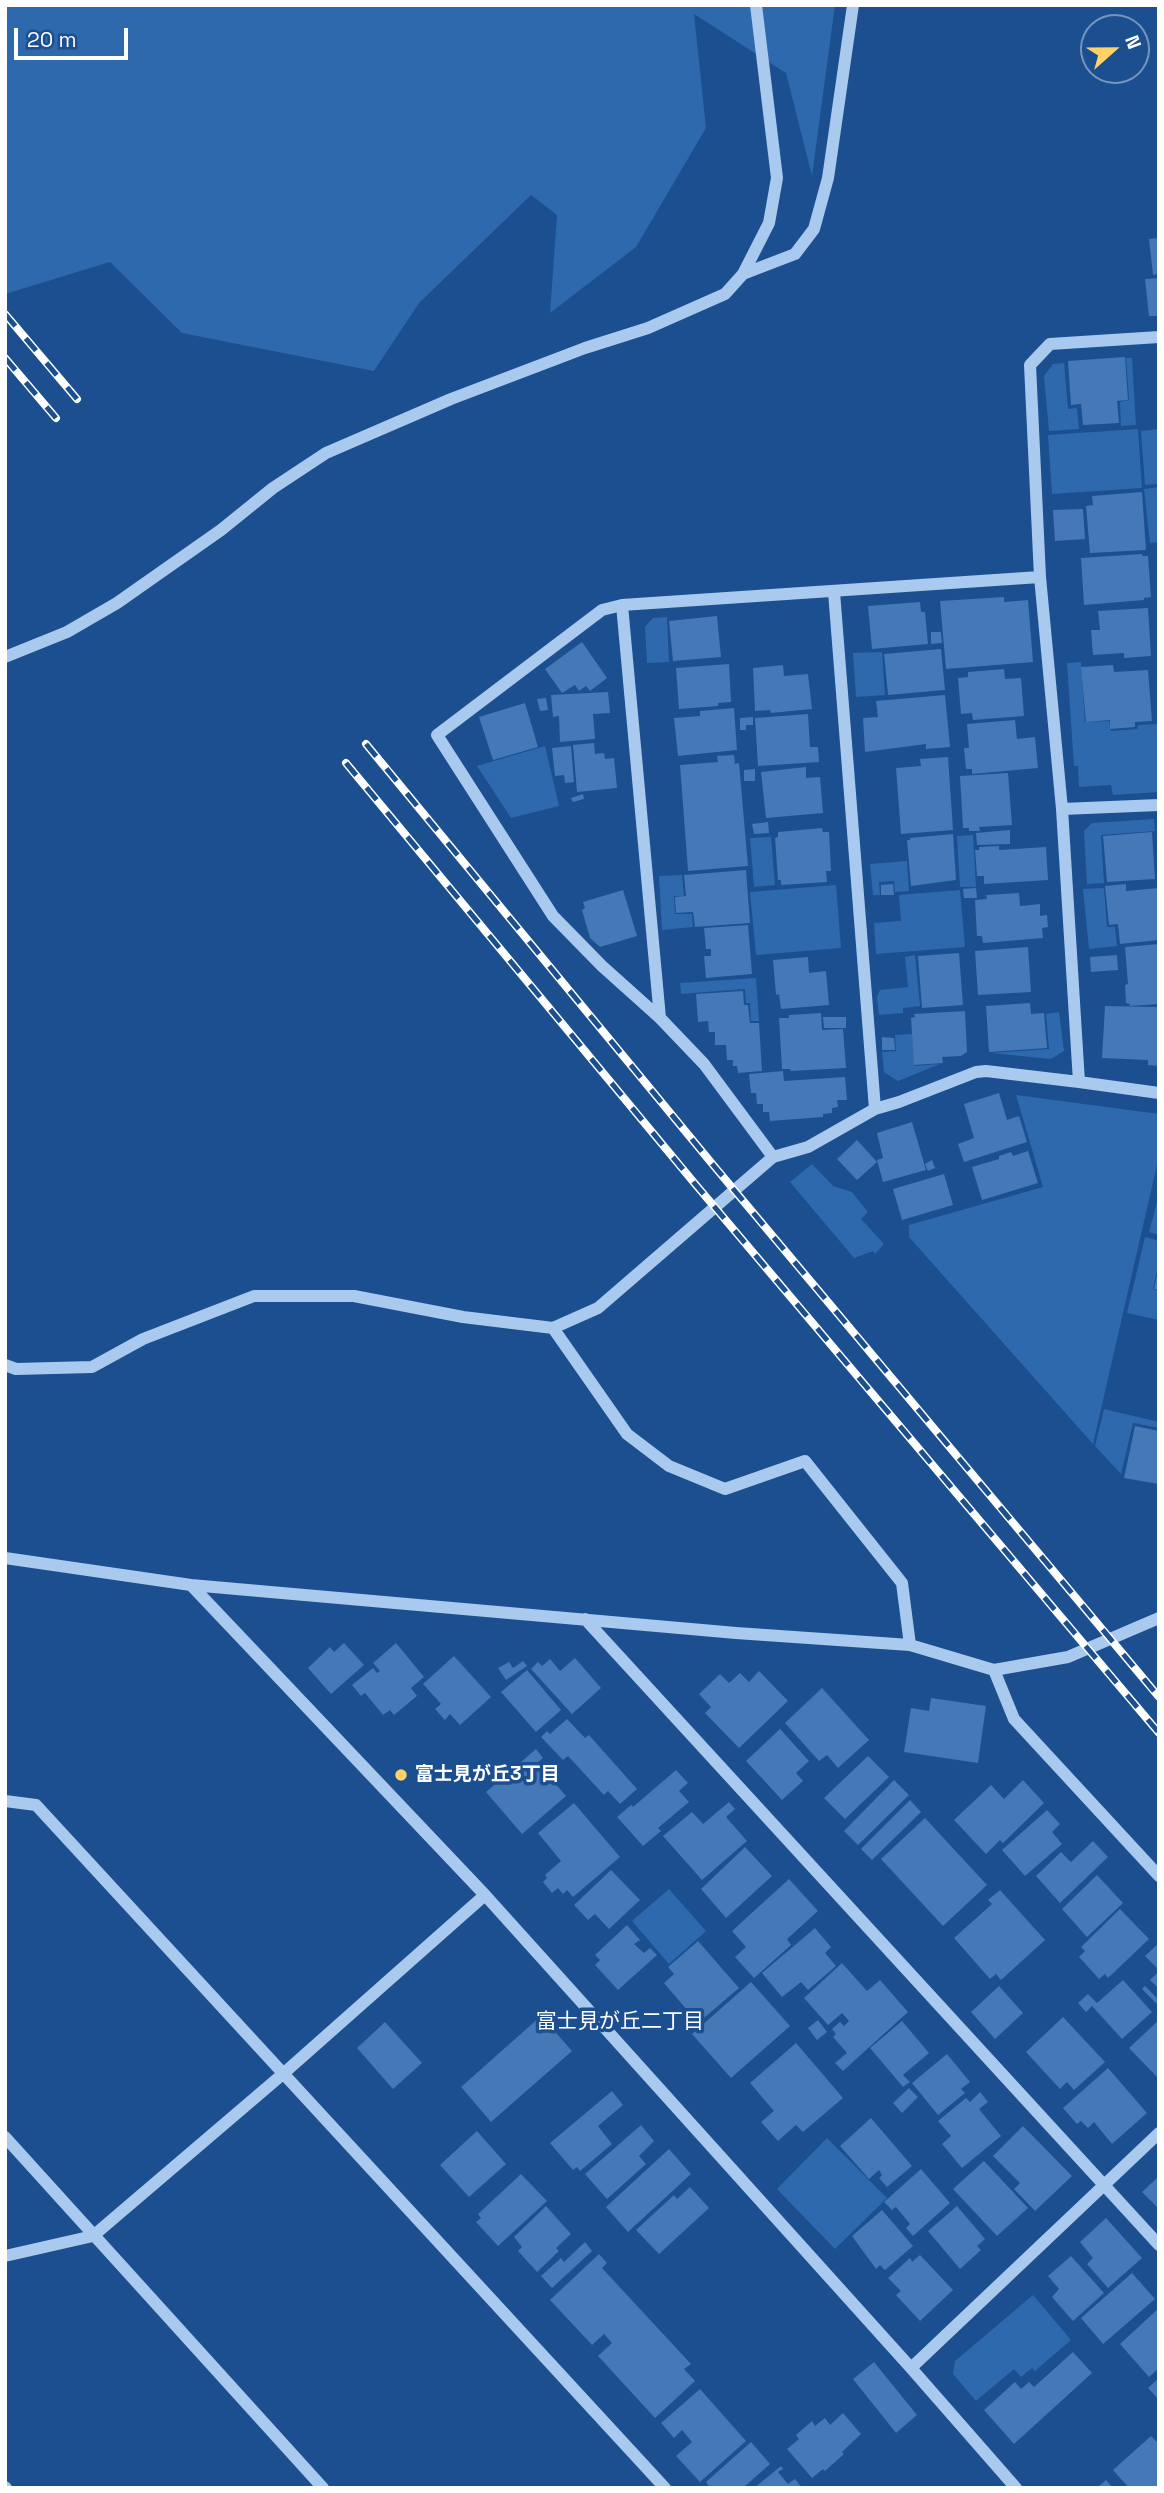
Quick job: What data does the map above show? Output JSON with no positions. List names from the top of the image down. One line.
{"districts":["富士見が丘二丁目"],"places":["富士見が丘3丁目"],"scale_bar":"20 m","north":"right"}
